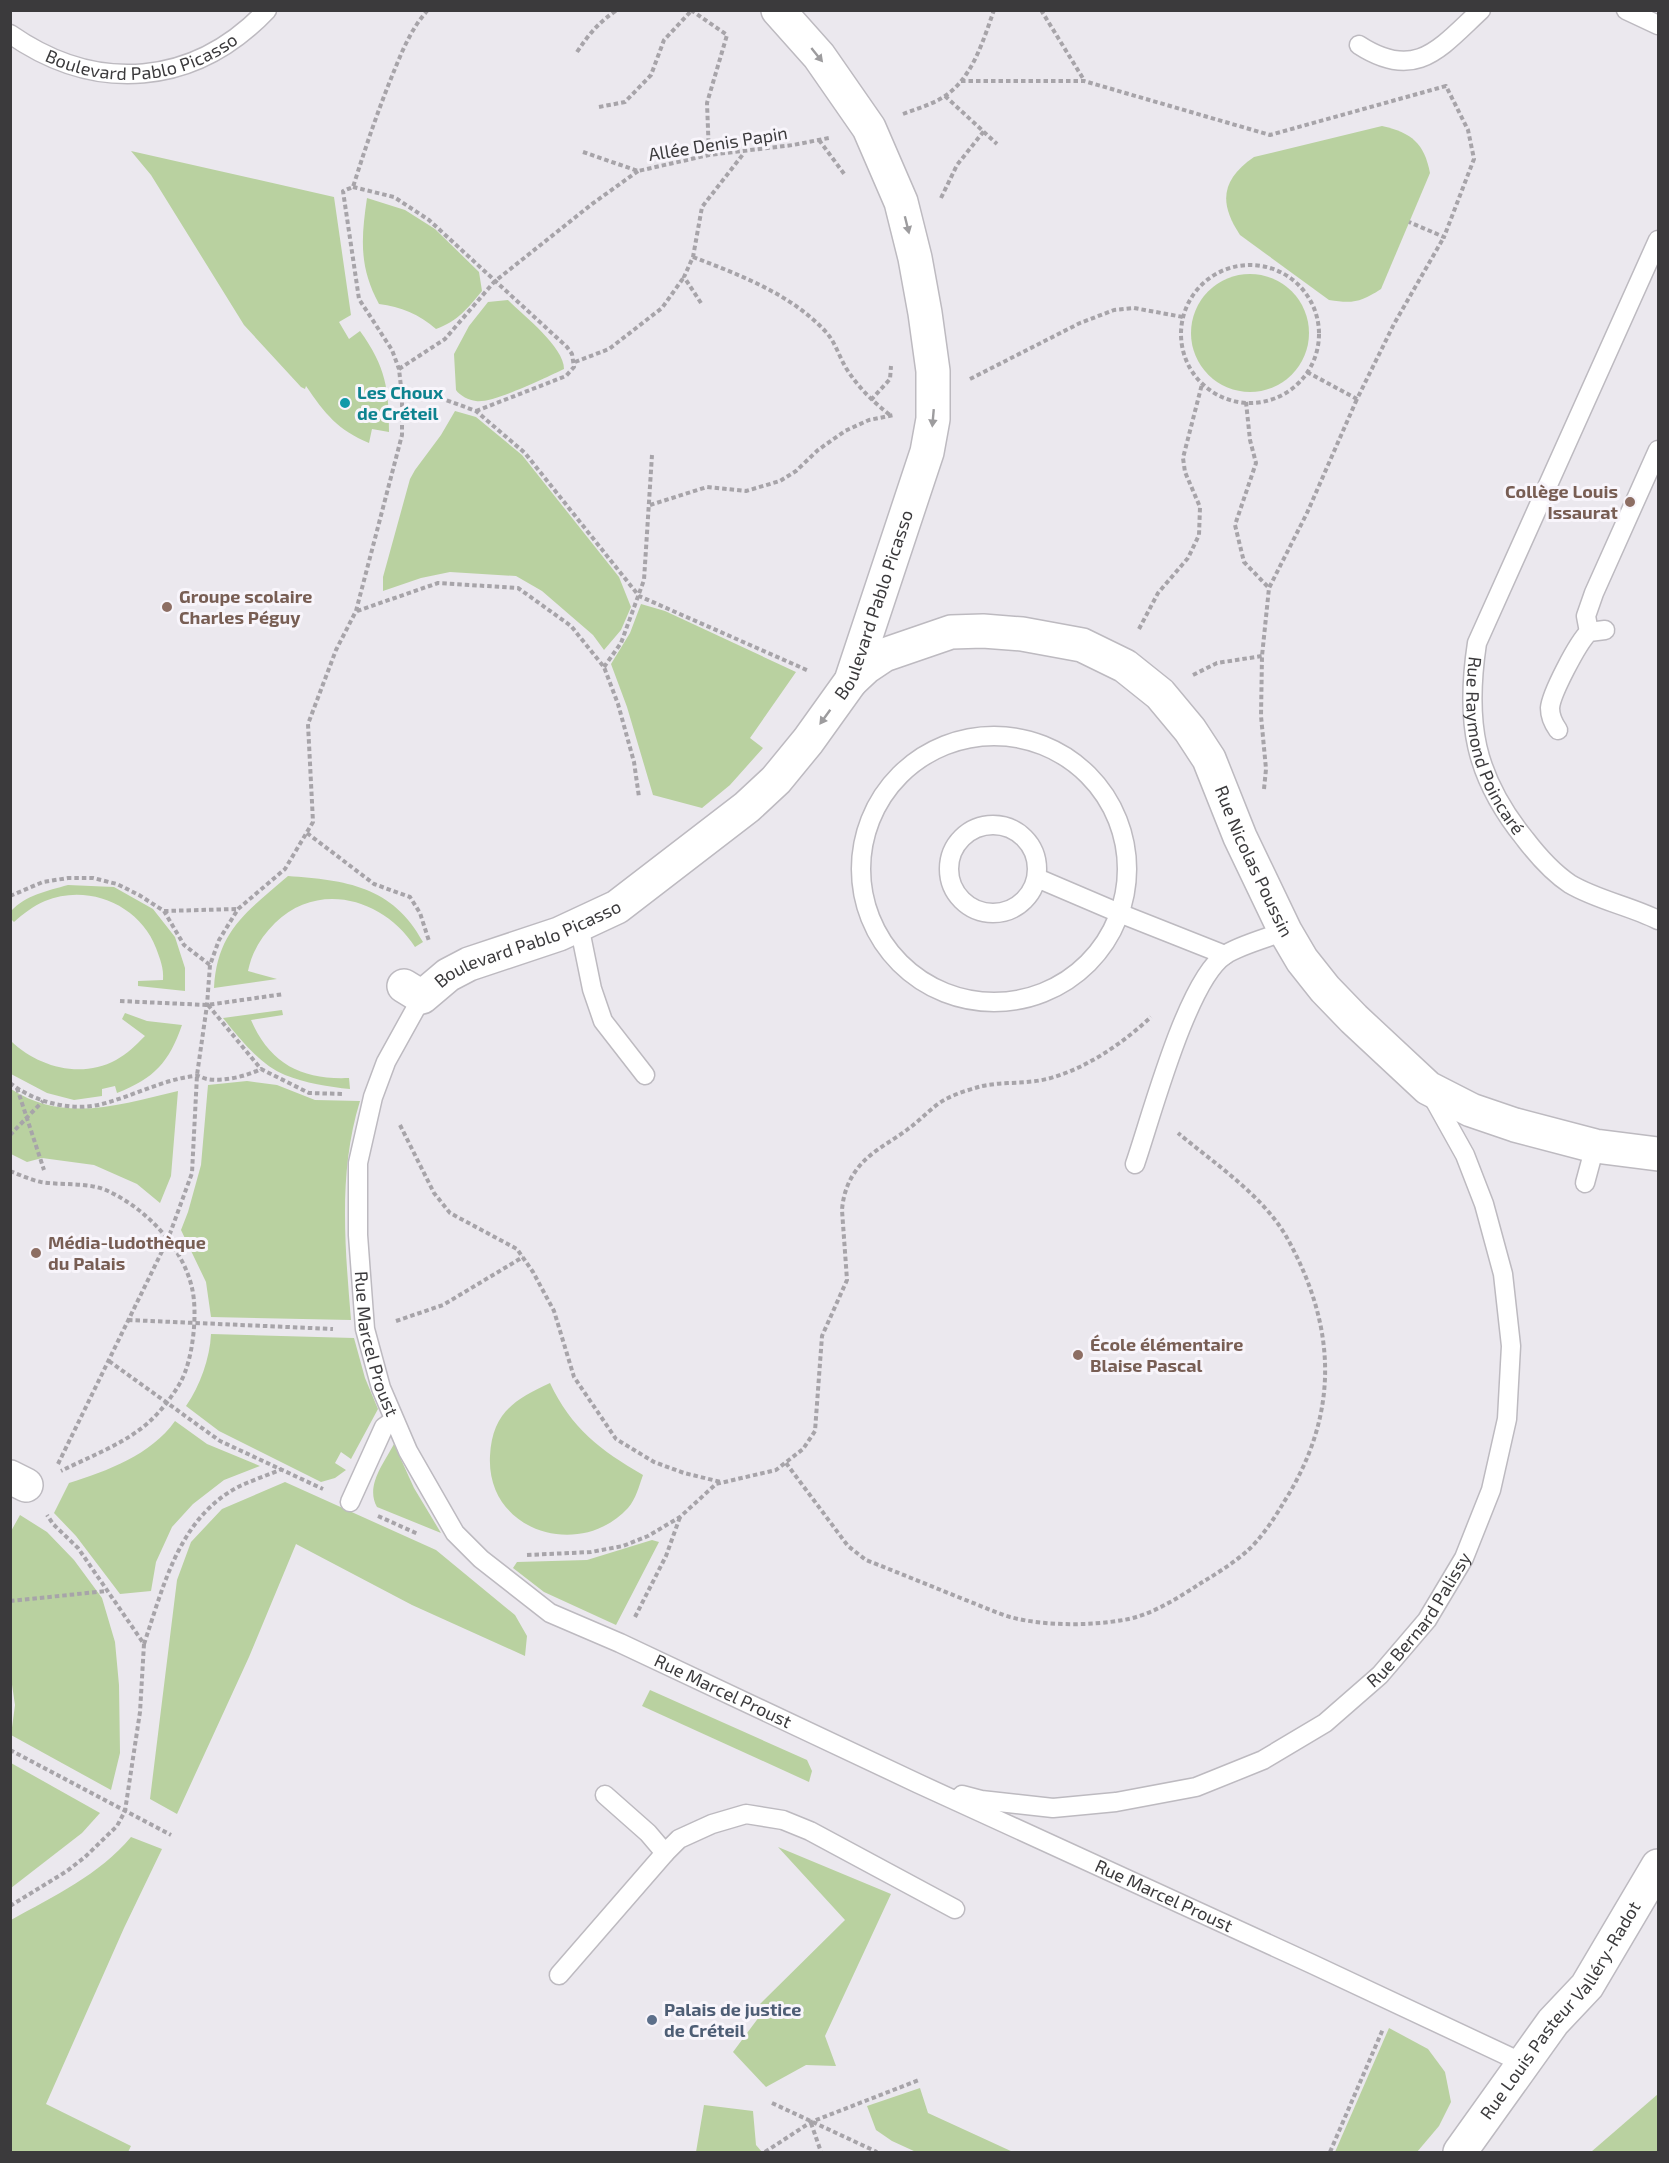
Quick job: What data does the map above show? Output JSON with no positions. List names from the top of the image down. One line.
{"streets":{"street":["Boulevard Pablo Picasso","Rue Nicolas Poussin","Rue Louis Pasteur Valléry-Radot"],"lane":["Rue Raymond Poincaré","Rue Marcel Proust","Rue Bernard Palissy"],"path":["Allée Denis Papin"]},"crossings":[["Boulevard Pablo Picasso","Rue Nicolas Poussin"],["Boulevard Pablo Picasso","Rue Marcel Proust"],["Rue Nicolas Poussin","Rue Bernard Palissy"],["Rue Marcel Proust","Rue Bernard Palissy"],["Rue Marcel Proust","Rue Louis Pasteur Valléry-Radot"]],"one_way":["Boulevard Pablo Picasso"],"places":["Les Choux de Créteil","Collège Louis Issaurat","Groupe scolaire Charles Péguy","Média-ludothèque du Palais","École élémentaire Blaise Pascal","Palais de justice de Créteil"]}
